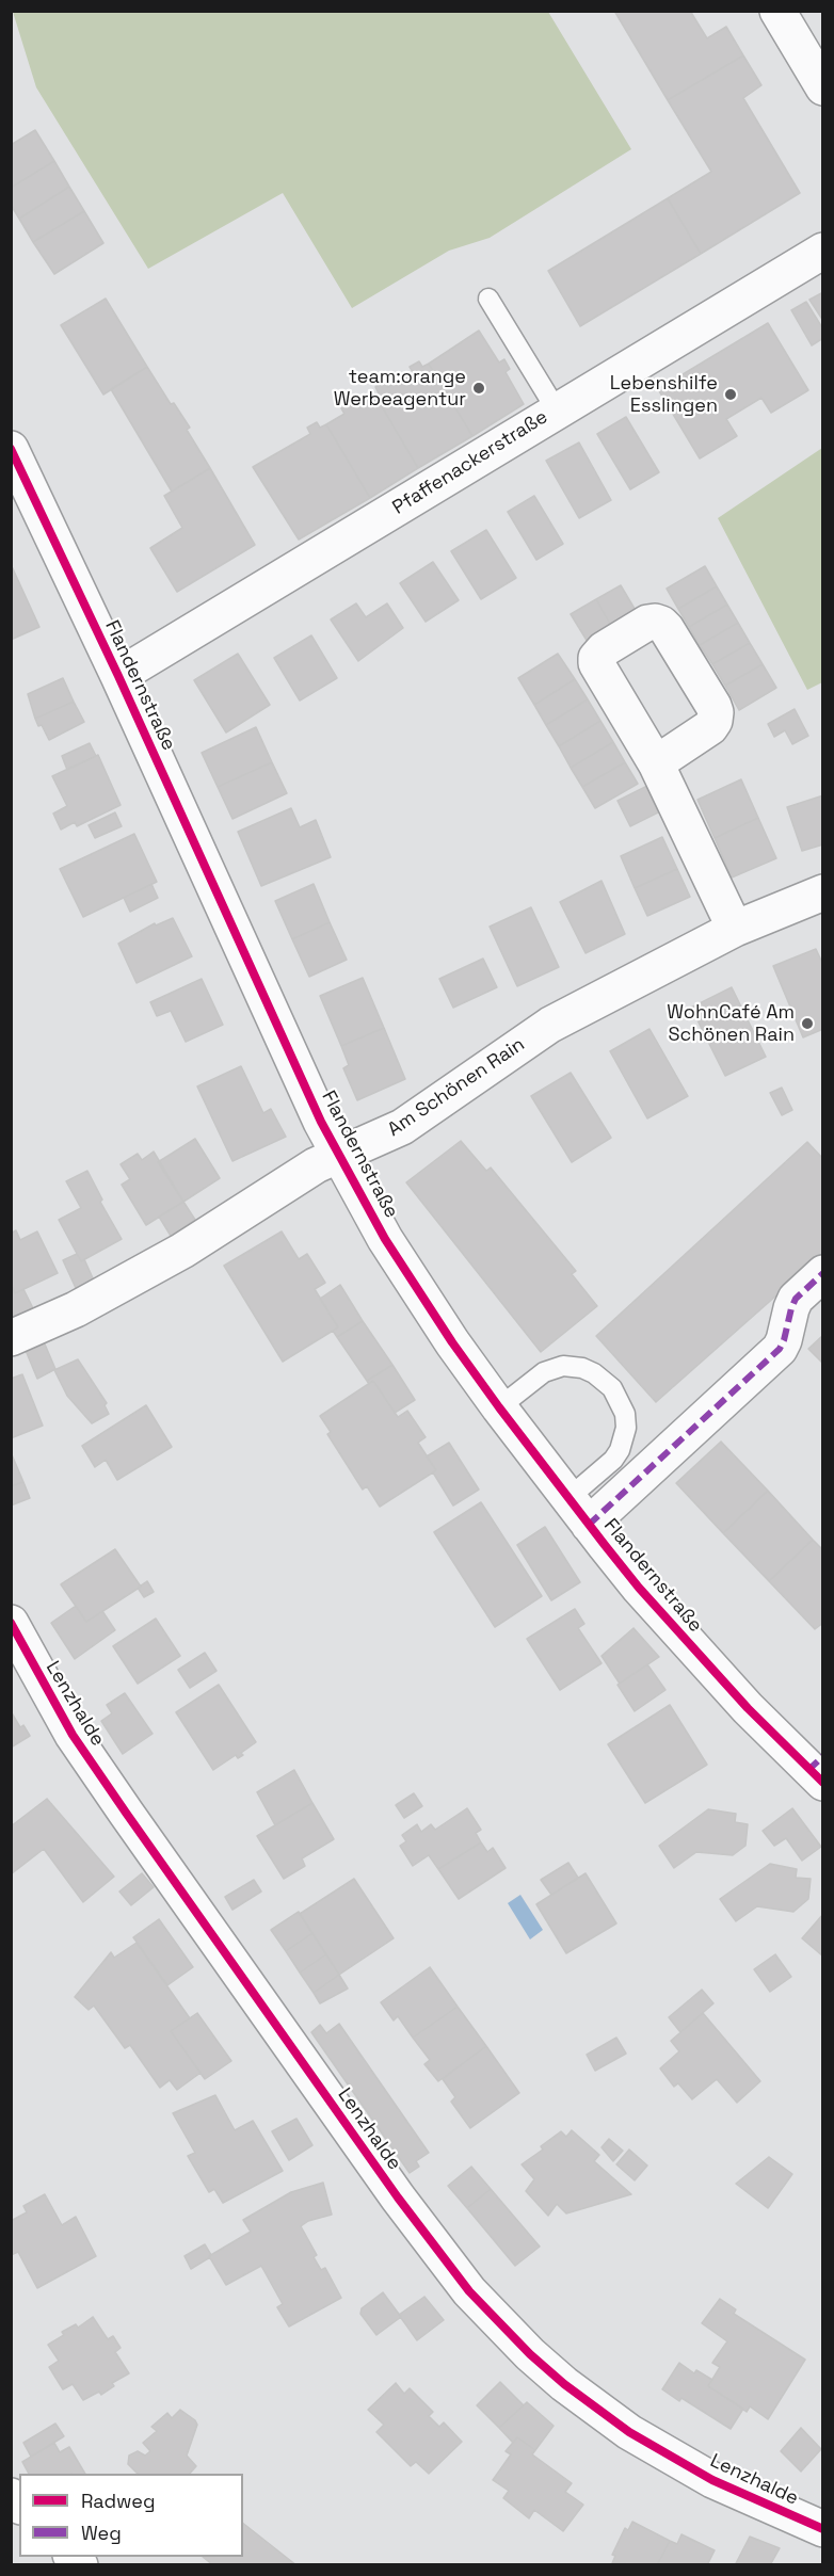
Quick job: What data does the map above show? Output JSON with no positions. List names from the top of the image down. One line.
{"streets":{"street":["Pfaffenackerstraße","Flandernstraße","Am Schönen Rain","Lenzhalde"]},"crossings":[["Pfaffenackerstraße","Flandernstraße"],["Flandernstraße","Am Schönen Rain"]],"places":["team:orange Werbeagentur","Lebenshilfe Esslingen","WohnCafé Am Schönen Rain"],"legend":["Radweg","Weg"]}
